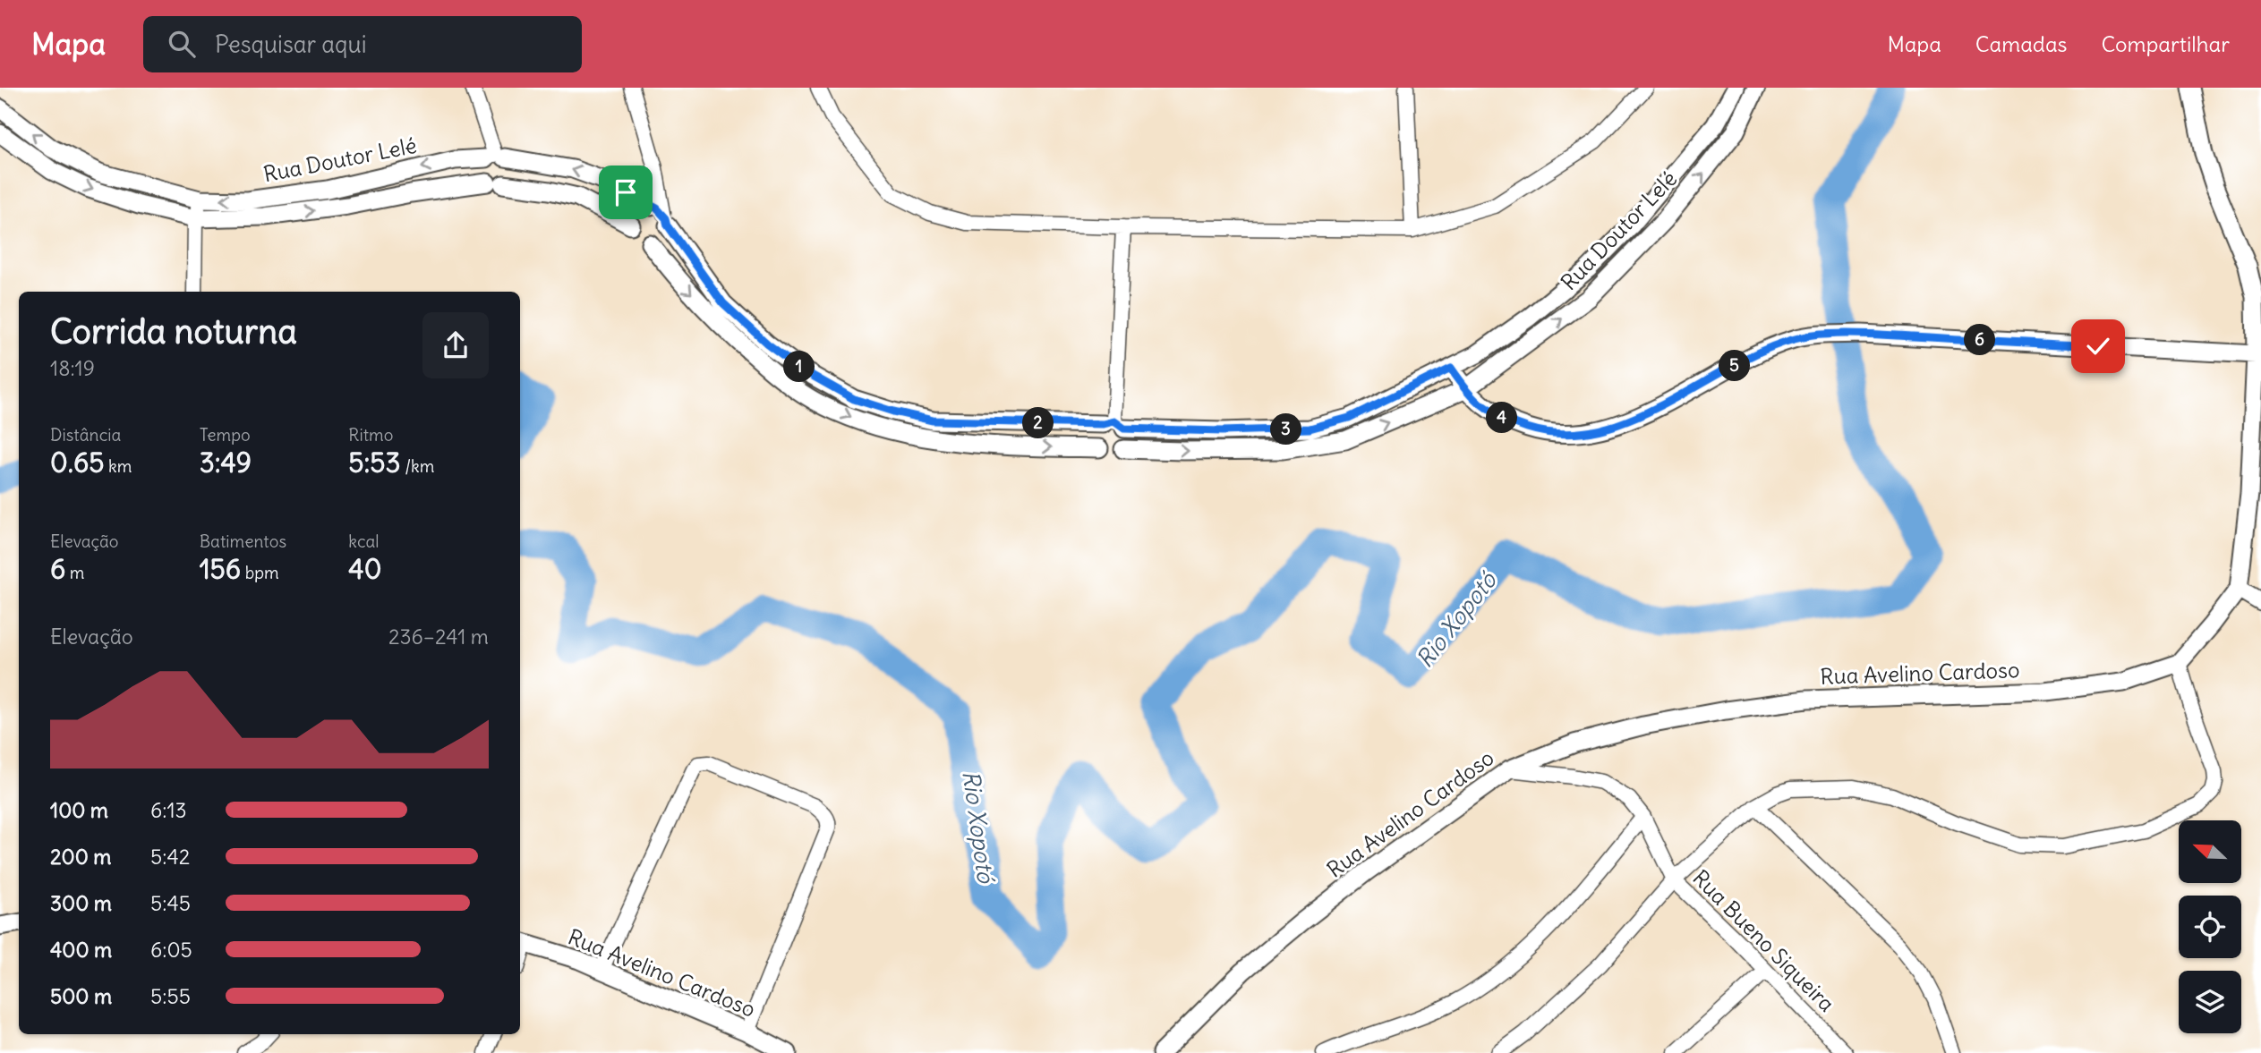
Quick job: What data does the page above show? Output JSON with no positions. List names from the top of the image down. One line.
{"streets":{"street":["Rua Doutor Lelé","Rua Avelino Cardoso","Rua Bueno Siqueira"]},"crossings":[["Rua Avelino Cardoso","Rua Bueno Siqueira"]],"water":["Rio Xopotó"],"north":"top left","page":{"header":"Mapa","search":"Pesquisar aqui","nav":["Mapa","Camadas","Compartilhar"],"heading":["Corrida noturna","18:19"],"pins":["6","5","1","4","2","3"],"stats":[["Distância","0.65 km"],["Tempo","3:49"],["Ritmo","5:53 /km"],["Elevação","6 m"],["Batimentos","156 bpm"],["kcal","40"]],"chart":["Elevação","236–241 m"],"list":[{"name":"100 m","note":"6:13"},{"name":"200 m","note":"5:42"},{"name":"300 m","note":"5:45"},{"name":"400 m","note":"6:05"},{"name":"500 m","note":"5:55"}]}}
